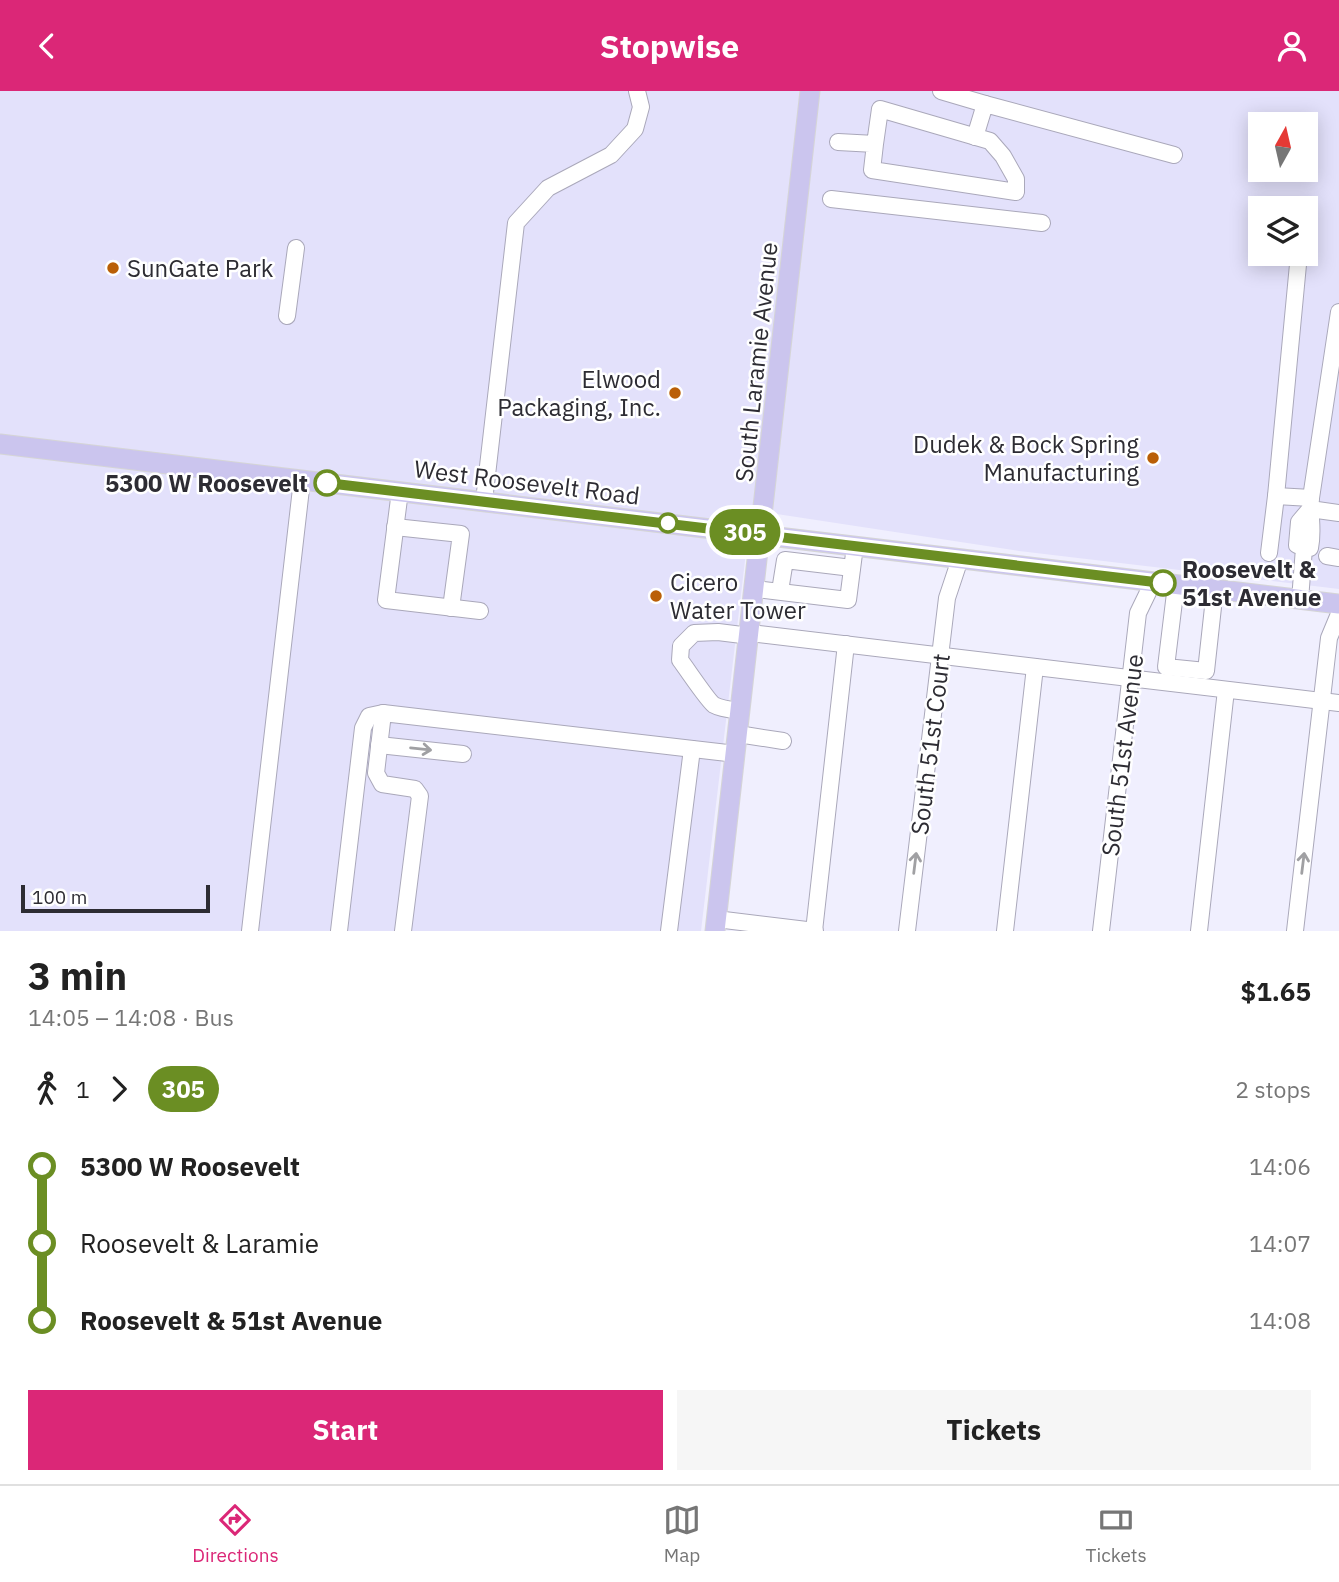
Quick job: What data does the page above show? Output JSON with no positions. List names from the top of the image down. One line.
{"streets":{"main road":["South Laramie Avenue","West Roosevelt Road"],"street":["South 51st Court","South 51st Avenue"]},"crossings":[["South Laramie Avenue","West Roosevelt Road"],["West Roosevelt Road","South 51st Court"],["West Roosevelt Road","South 51st Avenue"]],"places":["SunGate Park","Elwood Packaging, Inc.","Dudek & Bock Spring Manufacturing","5300 W Roosevelt","Roosevelt & 51st Avenue","Cicero Water Tower"],"lines":["bus line 305"],"scale_bar":"100 m","north":"top","page":{"header":"Stopwise","on_map":"305","scale":"100 m","heading":["3 min","14:05 – 14:08 · Bus","$1.65"],"legs":["1","305","2 stops"],"list":[{"name":"5300 W Roosevelt","value":"14:06"},{"name":"Roosevelt & Laramie","value":"14:07"},{"name":"Roosevelt & 51st Avenue","value":"14:08"}],"buttons":["Start","Tickets"],"tabs":["Directions","Map","Tickets"]}}
